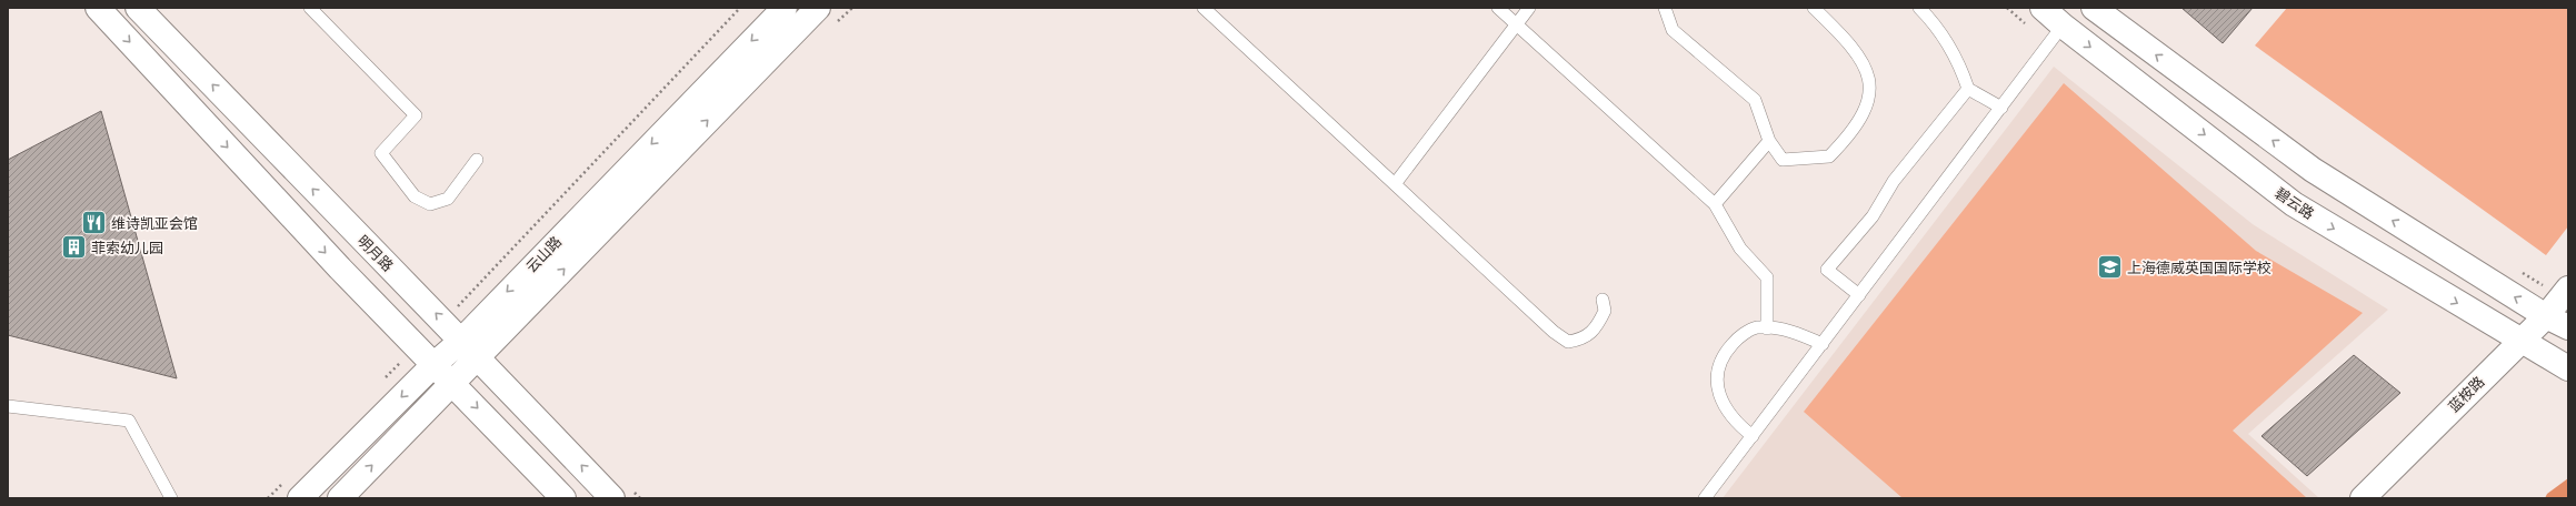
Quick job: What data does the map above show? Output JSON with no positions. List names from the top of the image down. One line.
{"streets":{"street":["碧云路","明月路","云山路","蓝桉路"]},"crossings":[["碧云路","蓝桉路"],["明月路","云山路"]],"places":{"restaurant":["维诗凯亚会馆"],"building":["菲索幼儿园"],"school or university":["上海德威英国国际学校"]}}
